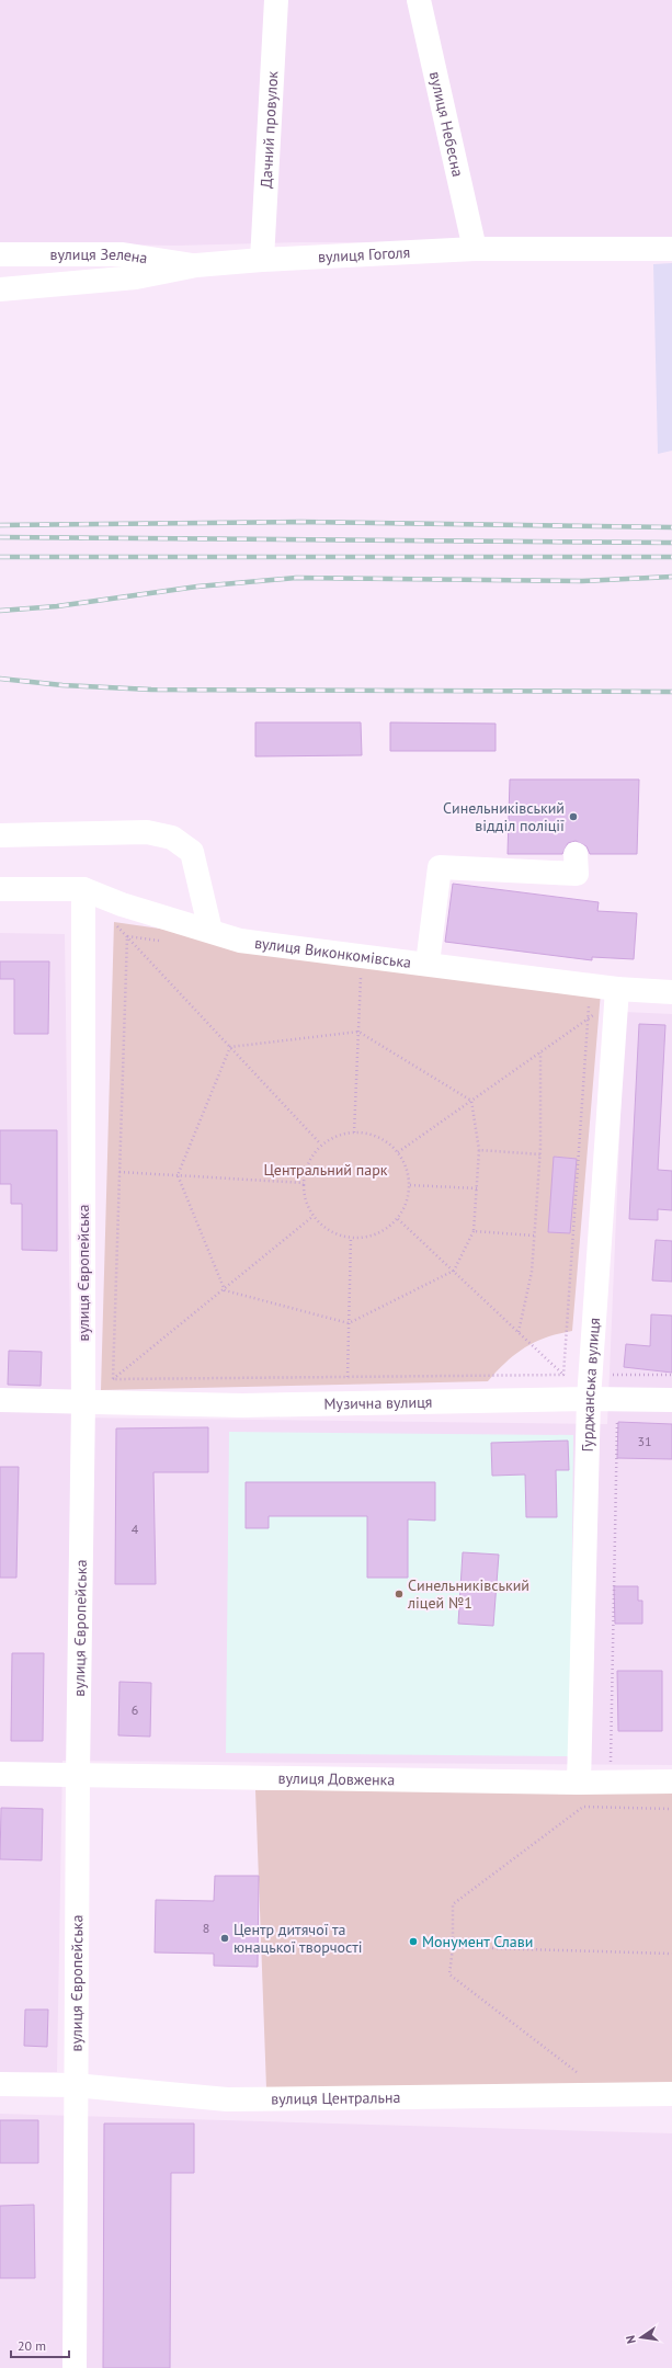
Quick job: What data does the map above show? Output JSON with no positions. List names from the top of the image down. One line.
{"streets":{"street":["вулиця Небесна","Дачний провулок","вулиця Гоголя","вулиця Зелена","вулиця Виконкомівська","вулиця Європейська","Гурджанська вулиця","Музична вулиця","вулиця Довженка","вулиця Центральна"]},"crossings":[["вулиця Небесна","вулиця Гоголя"],["Дачний провулок","вулиця Гоголя"],["вулиця Гоголя","вулиця Зелена"],["вулиця Виконкомівська","вулиця Європейська"],["вулиця Виконкомівська","Гурджанська вулиця"],["вулиця Європейська","Музична вулиця"],["вулиця Європейська","вулиця Довженка"],["вулиця Європейська","вулиця Центральна"],["Гурджанська вулиця","Музична вулиця"],["Гурджанська вулиця","вулиця Довженка"]],"parks":["Центральний парк"],"places":["Синельниківський відділ поліції","Синельниківський ліцей №1","Центр дитячої та юнацької творчості","Монумент Слави"],"house_numbers":["31","4","6","8"],"scale_bar":"20 m","north":"left"}
